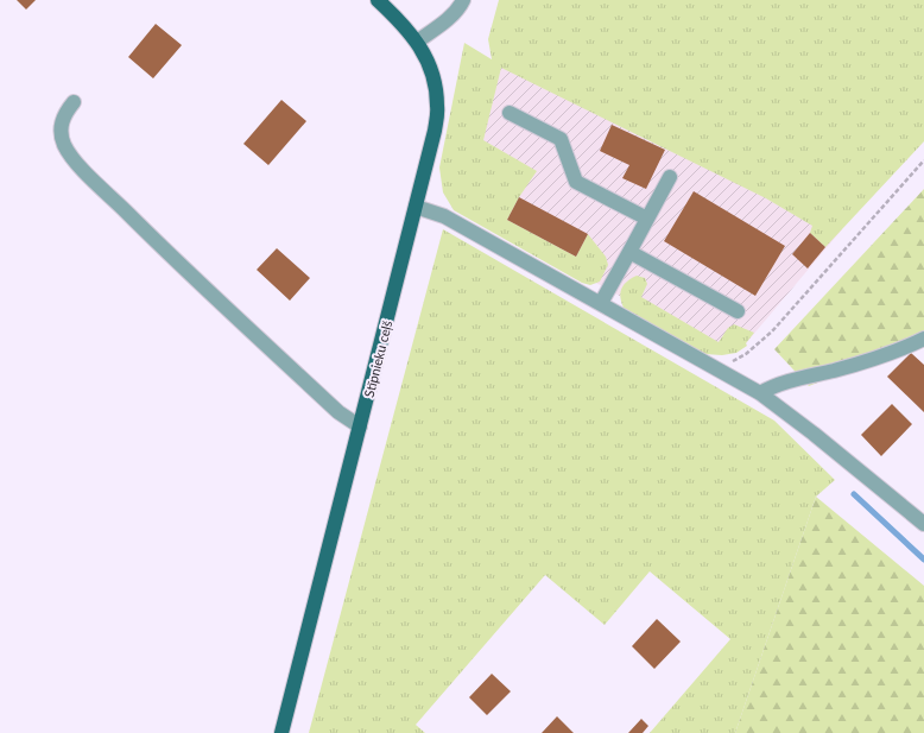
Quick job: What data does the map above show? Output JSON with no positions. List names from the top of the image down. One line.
{"streets":{"main road":["Stīpnieku ceļš"]}}
